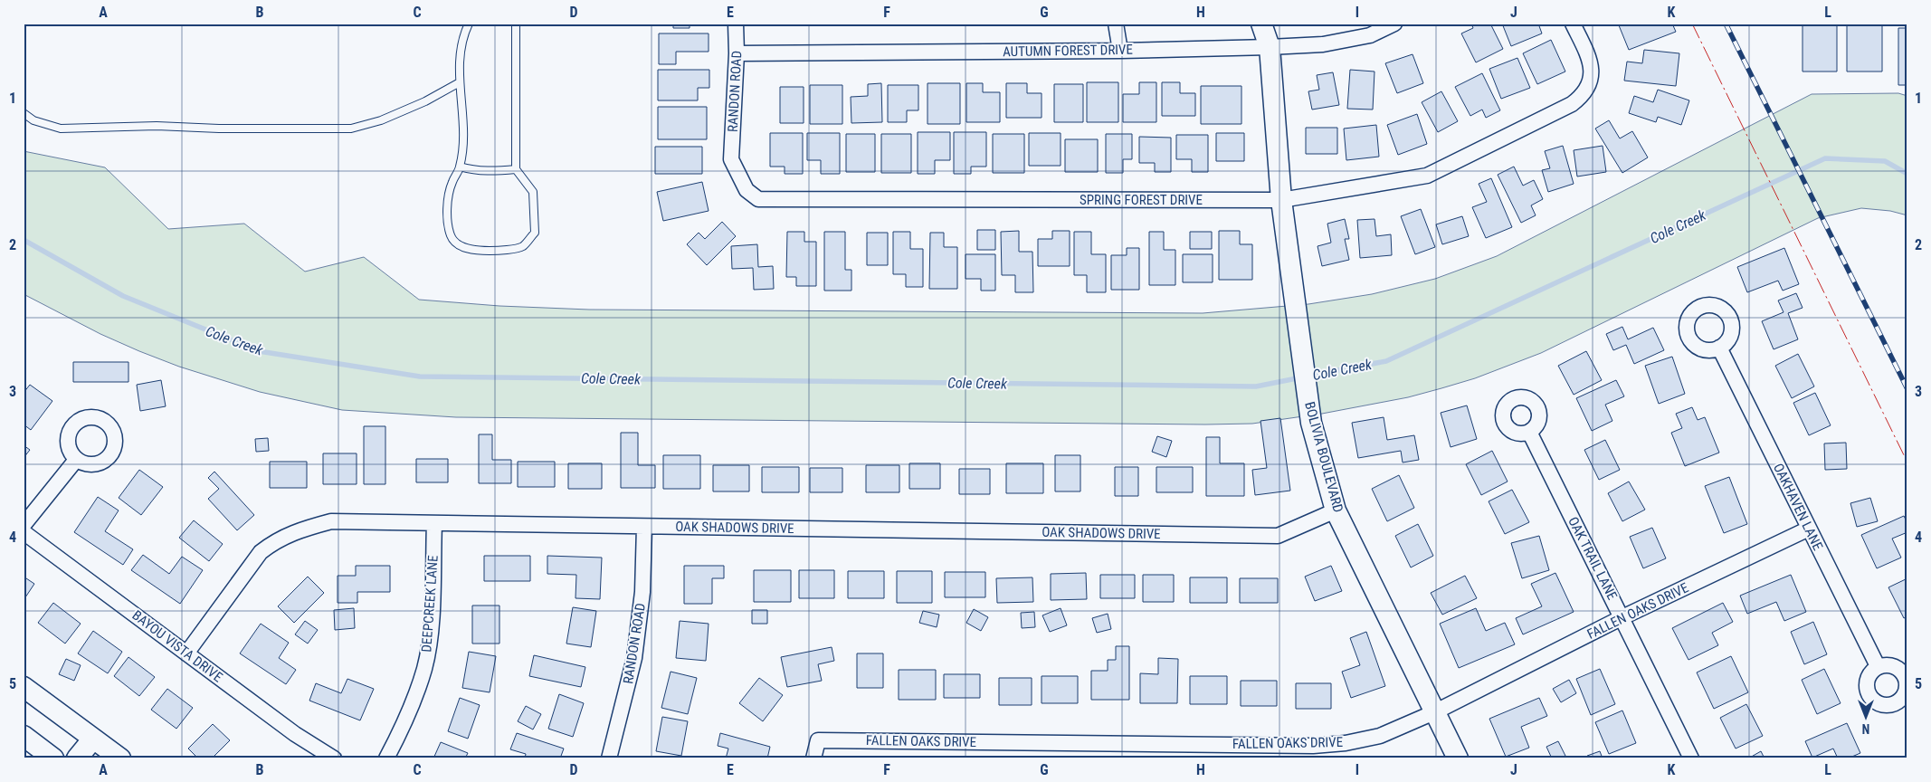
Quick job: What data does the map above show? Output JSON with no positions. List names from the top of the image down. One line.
{"streets":{"street":["AUTUMN FOREST DRIVE","RANDON ROAD","SPRING FOREST DRIVE","BOLIVIA BOULEVARD","OAKHAVEN LANE","OAK SHADOWS DRIVE","OAK TRAIL LANE","DEEPCREEK LANE","FALLEN OAKS DRIVE","BAYOU VISTA DRIVE"]},"crossings":[["AUTUMN FOREST DRIVE","RANDON ROAD"],["AUTUMN FOREST DRIVE","BOLIVIA BOULEVARD"],["RANDON ROAD","SPRING FOREST DRIVE"],["RANDON ROAD","OAK SHADOWS DRIVE"],["SPRING FOREST DRIVE","BOLIVIA BOULEVARD"],["BOLIVIA BOULEVARD","OAK SHADOWS DRIVE"],["BOLIVIA BOULEVARD","FALLEN OAKS DRIVE"],["OAKHAVEN LANE","FALLEN OAKS DRIVE"],["OAK SHADOWS DRIVE","DEEPCREEK LANE"],["OAK SHADOWS DRIVE","BAYOU VISTA DRIVE"],["OAK TRAIL LANE","FALLEN OAKS DRIVE"]],"water":["Cole Creek"],"north":"bottom","grid":{"columns":["A","B","C","D","E","F","G","H","I","J","K","L"],"rows":["1","2","3","4","5"]}}
